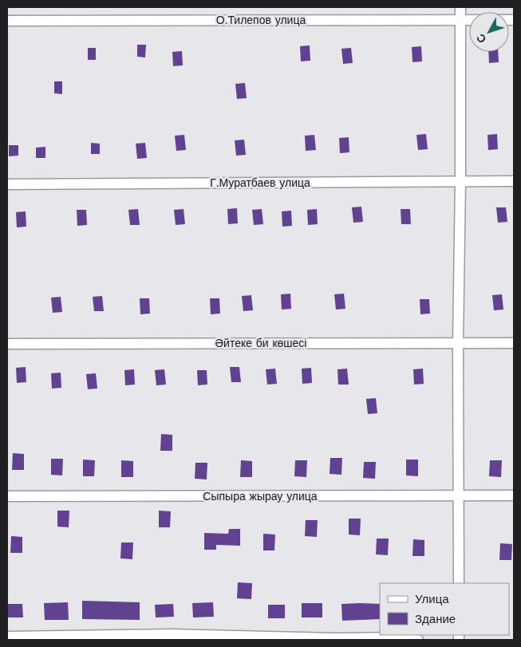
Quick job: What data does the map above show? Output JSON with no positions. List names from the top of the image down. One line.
{"streets":{"street":["О.Тилепов улица","Г.Муратбаев улица","Әйтеке би көшесі","Сыпыра жырау улица"]},"legend":["Улица","Здание"],"north":"bottom left"}
